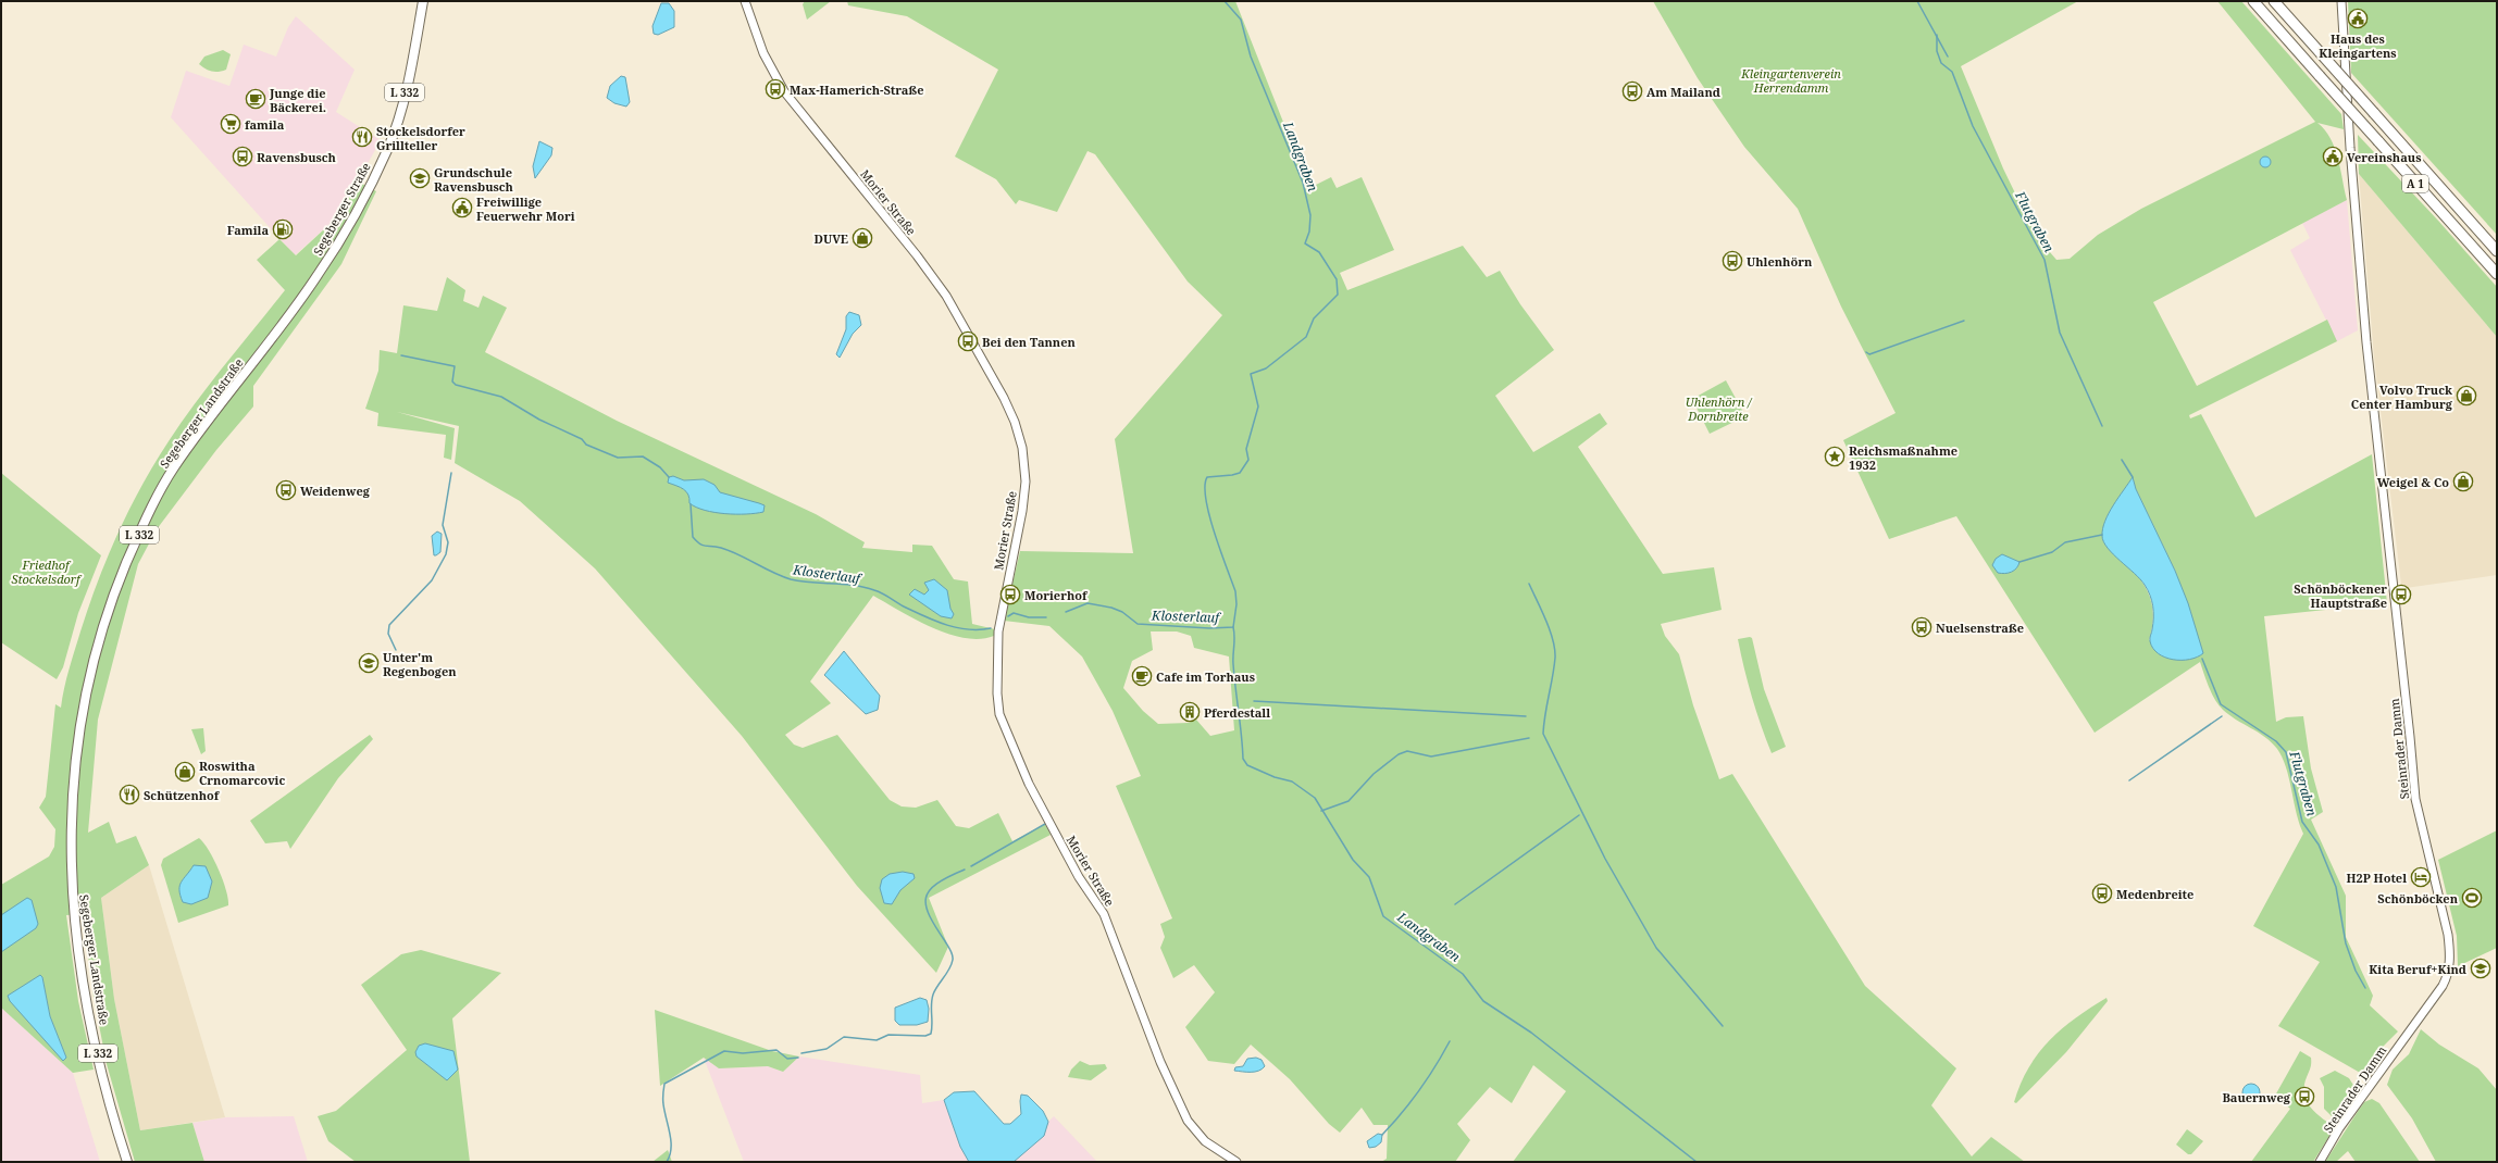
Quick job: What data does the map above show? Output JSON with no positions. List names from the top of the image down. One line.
{"streets":{"highway":["A 1"],"main road":["L 332","Morier Straße","Segeberger Straße","Segeberger Landstraße","Steinrader Damm"]},"crossings":[["Segeberger Straße","Segeberger Landstraße"]],"water":["Landgraben","Flutgraben","Klosterlauf"],"parks":["Kleingartenverein Herrendamm","Uhlenhörn / Dornbreite","Friedhof Stockelsdorf"],"places":{"public building":["Haus des Kleingartens","Vereinshaus","Freiwillige Feuerwehr Mori"],"bus stop":["Max-Hamerich-Straße","Am Mailand","Ravensbusch","Uhlenhörn","Bei den Tannen","Weidenweg","Morierhof","Schönböckener Hauptstraße","Nuelsenstraße","Medenbreite","Bauernweg"],"cafe":["Junge die Bäckerei.","Cafe im Torhaus"],"supermarket":["famila"],"restaurant":["Stockelsdorfer Grillteller","Schützenhof"],"school or university":["Grundschule Ravensbusch","Unter'm Regenbogen","Kita Beruf+Kind"],"fuel station":["Famila"],"shop":["DUVE","Volvo Truck Center Hamburg","Weigel & Co","Roswitha Crnomarcovic"],"place":["Reichsmaßnahme 1932"],"building":["Pferdestall"],"hotel":["H2P Hotel"],"sports":["Schönböcken"]}}
